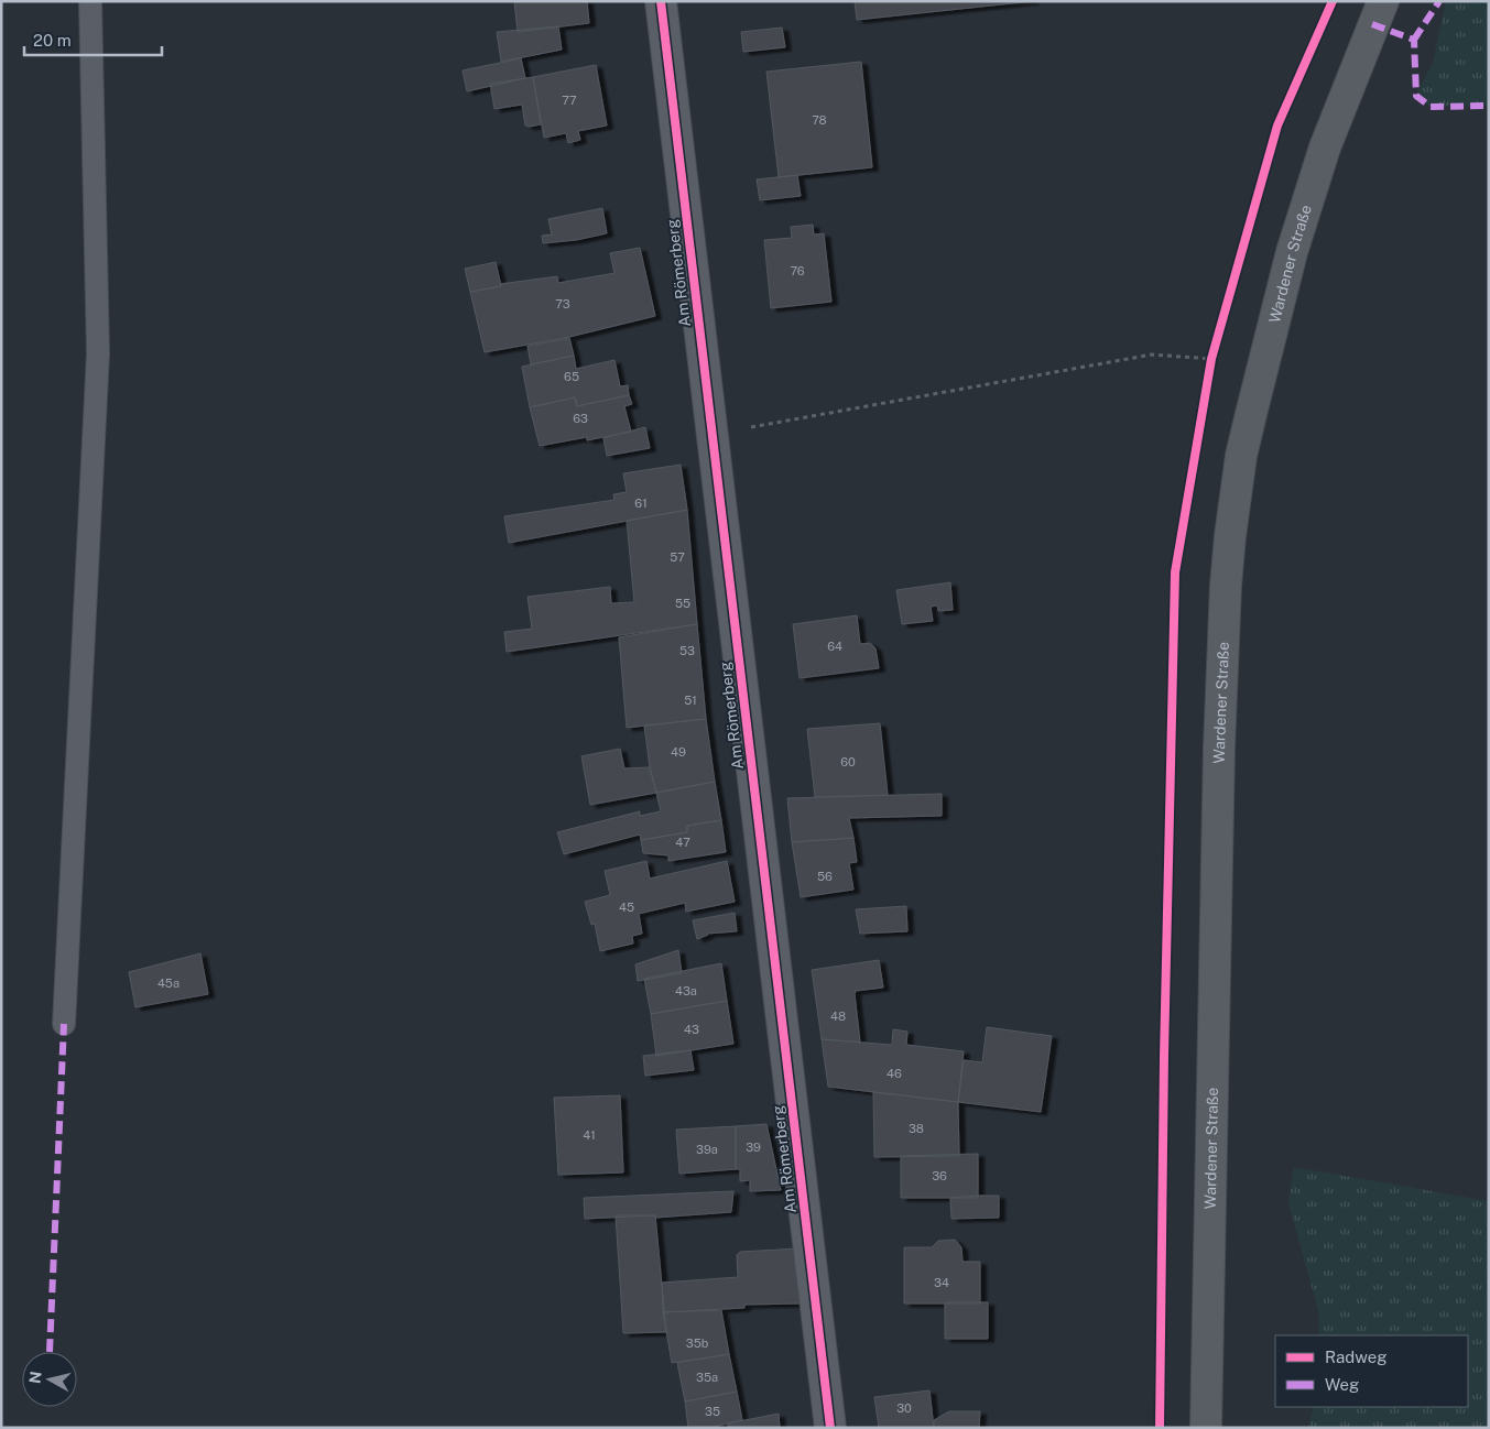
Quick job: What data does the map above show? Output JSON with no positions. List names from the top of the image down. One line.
{"streets":{"street":["Wardener Straße","Am Römerberg"]},"house_numbers":["77","78","76","73","65","63","61","57","55","64","53","51","49","60","47","56","45","45a","43a","48","43","46","38","41","39","39a","36","34","35b","35a","30","35"],"legend":["Radweg","Weg"],"scale_bar":"20 m","north":"left"}
